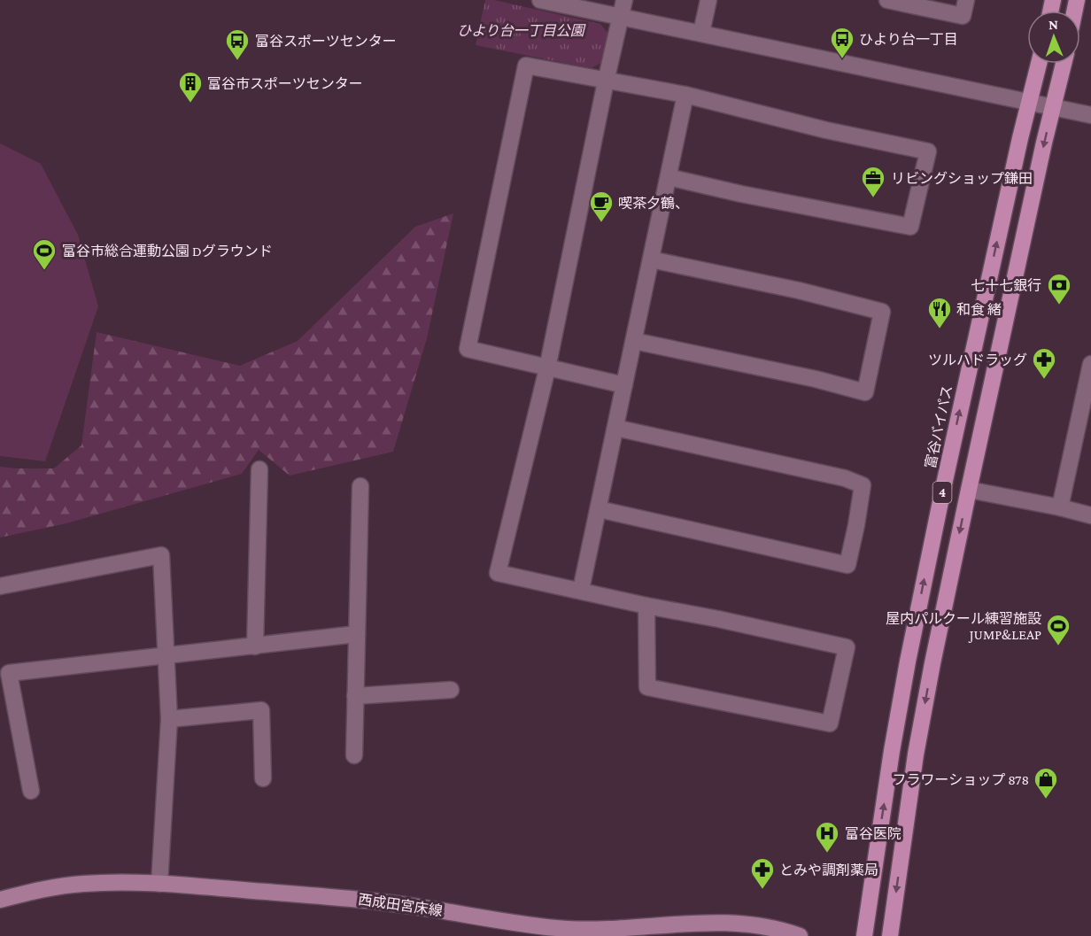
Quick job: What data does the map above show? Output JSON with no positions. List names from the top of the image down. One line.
{"streets":{"highway":["富谷バイパス","4"],"main road":["西成田宮床線"]},"parks":["ひより台一丁目公園"],"places":{"bus stop":["ひより台一丁目","富谷スポーツセンター"],"building":["富谷市スポーツセンター"],"office":["リビングショップ鎌田"],"cafe":["喫茶夕鶴、"],"sports":["富谷市総合運動公園 Dグラウンド","屋内パルクール練習施設 JUMP&LEAP"],"bank":["七十七銀行"],"restaurant":["和食 緒"],"pharmacy":["ツルハドラッグ","とみや調剤薬局"],"shop":["フラワーショップ 878"],"hospital":["富谷医院"]},"north":"top"}
